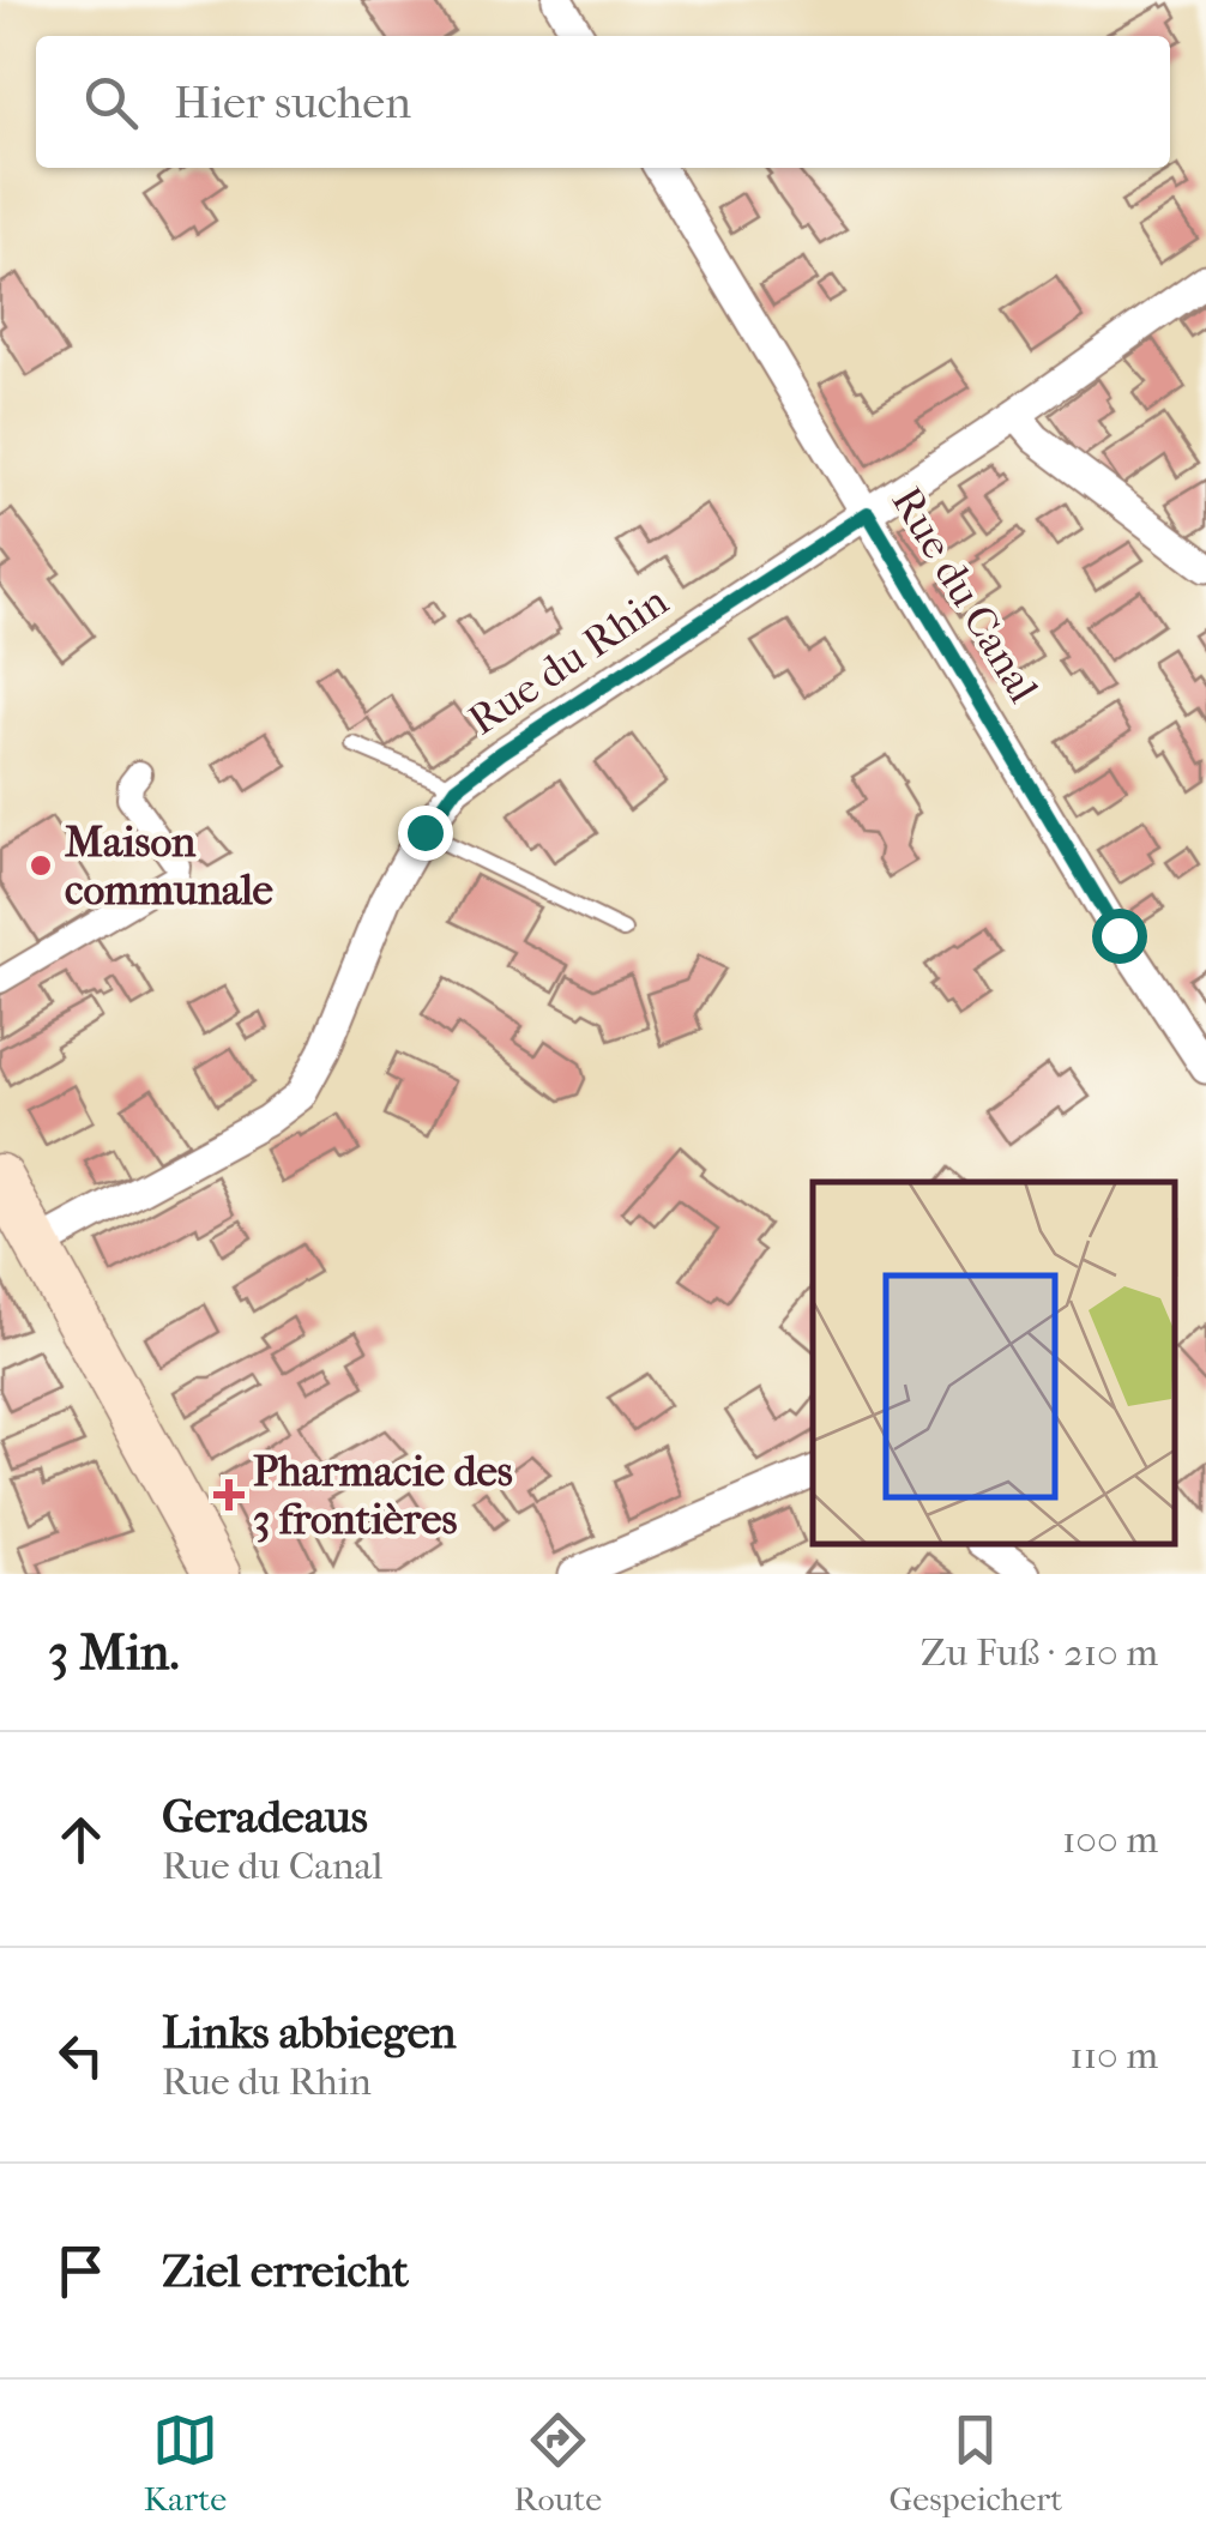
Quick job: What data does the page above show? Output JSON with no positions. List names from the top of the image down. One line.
{"streets":{"street":["Rue du Canal","Rue du Rhin"]},"crossings":[["Rue du Canal","Rue du Rhin"]],"places":{"other":["Maison communale"],"health":["Pharmacie des 3 frontières"]},"page":{"search":"Hier suchen","heading":["3 Min.","Zu Fuß · 210 m"],"list":[["Geradeaus","Rue du Canal","100 m"],["Links abbiegen","Rue du Rhin","110 m"],"Ziel erreicht"],"nav":["Karte","Route","Gespeichert"]}}
